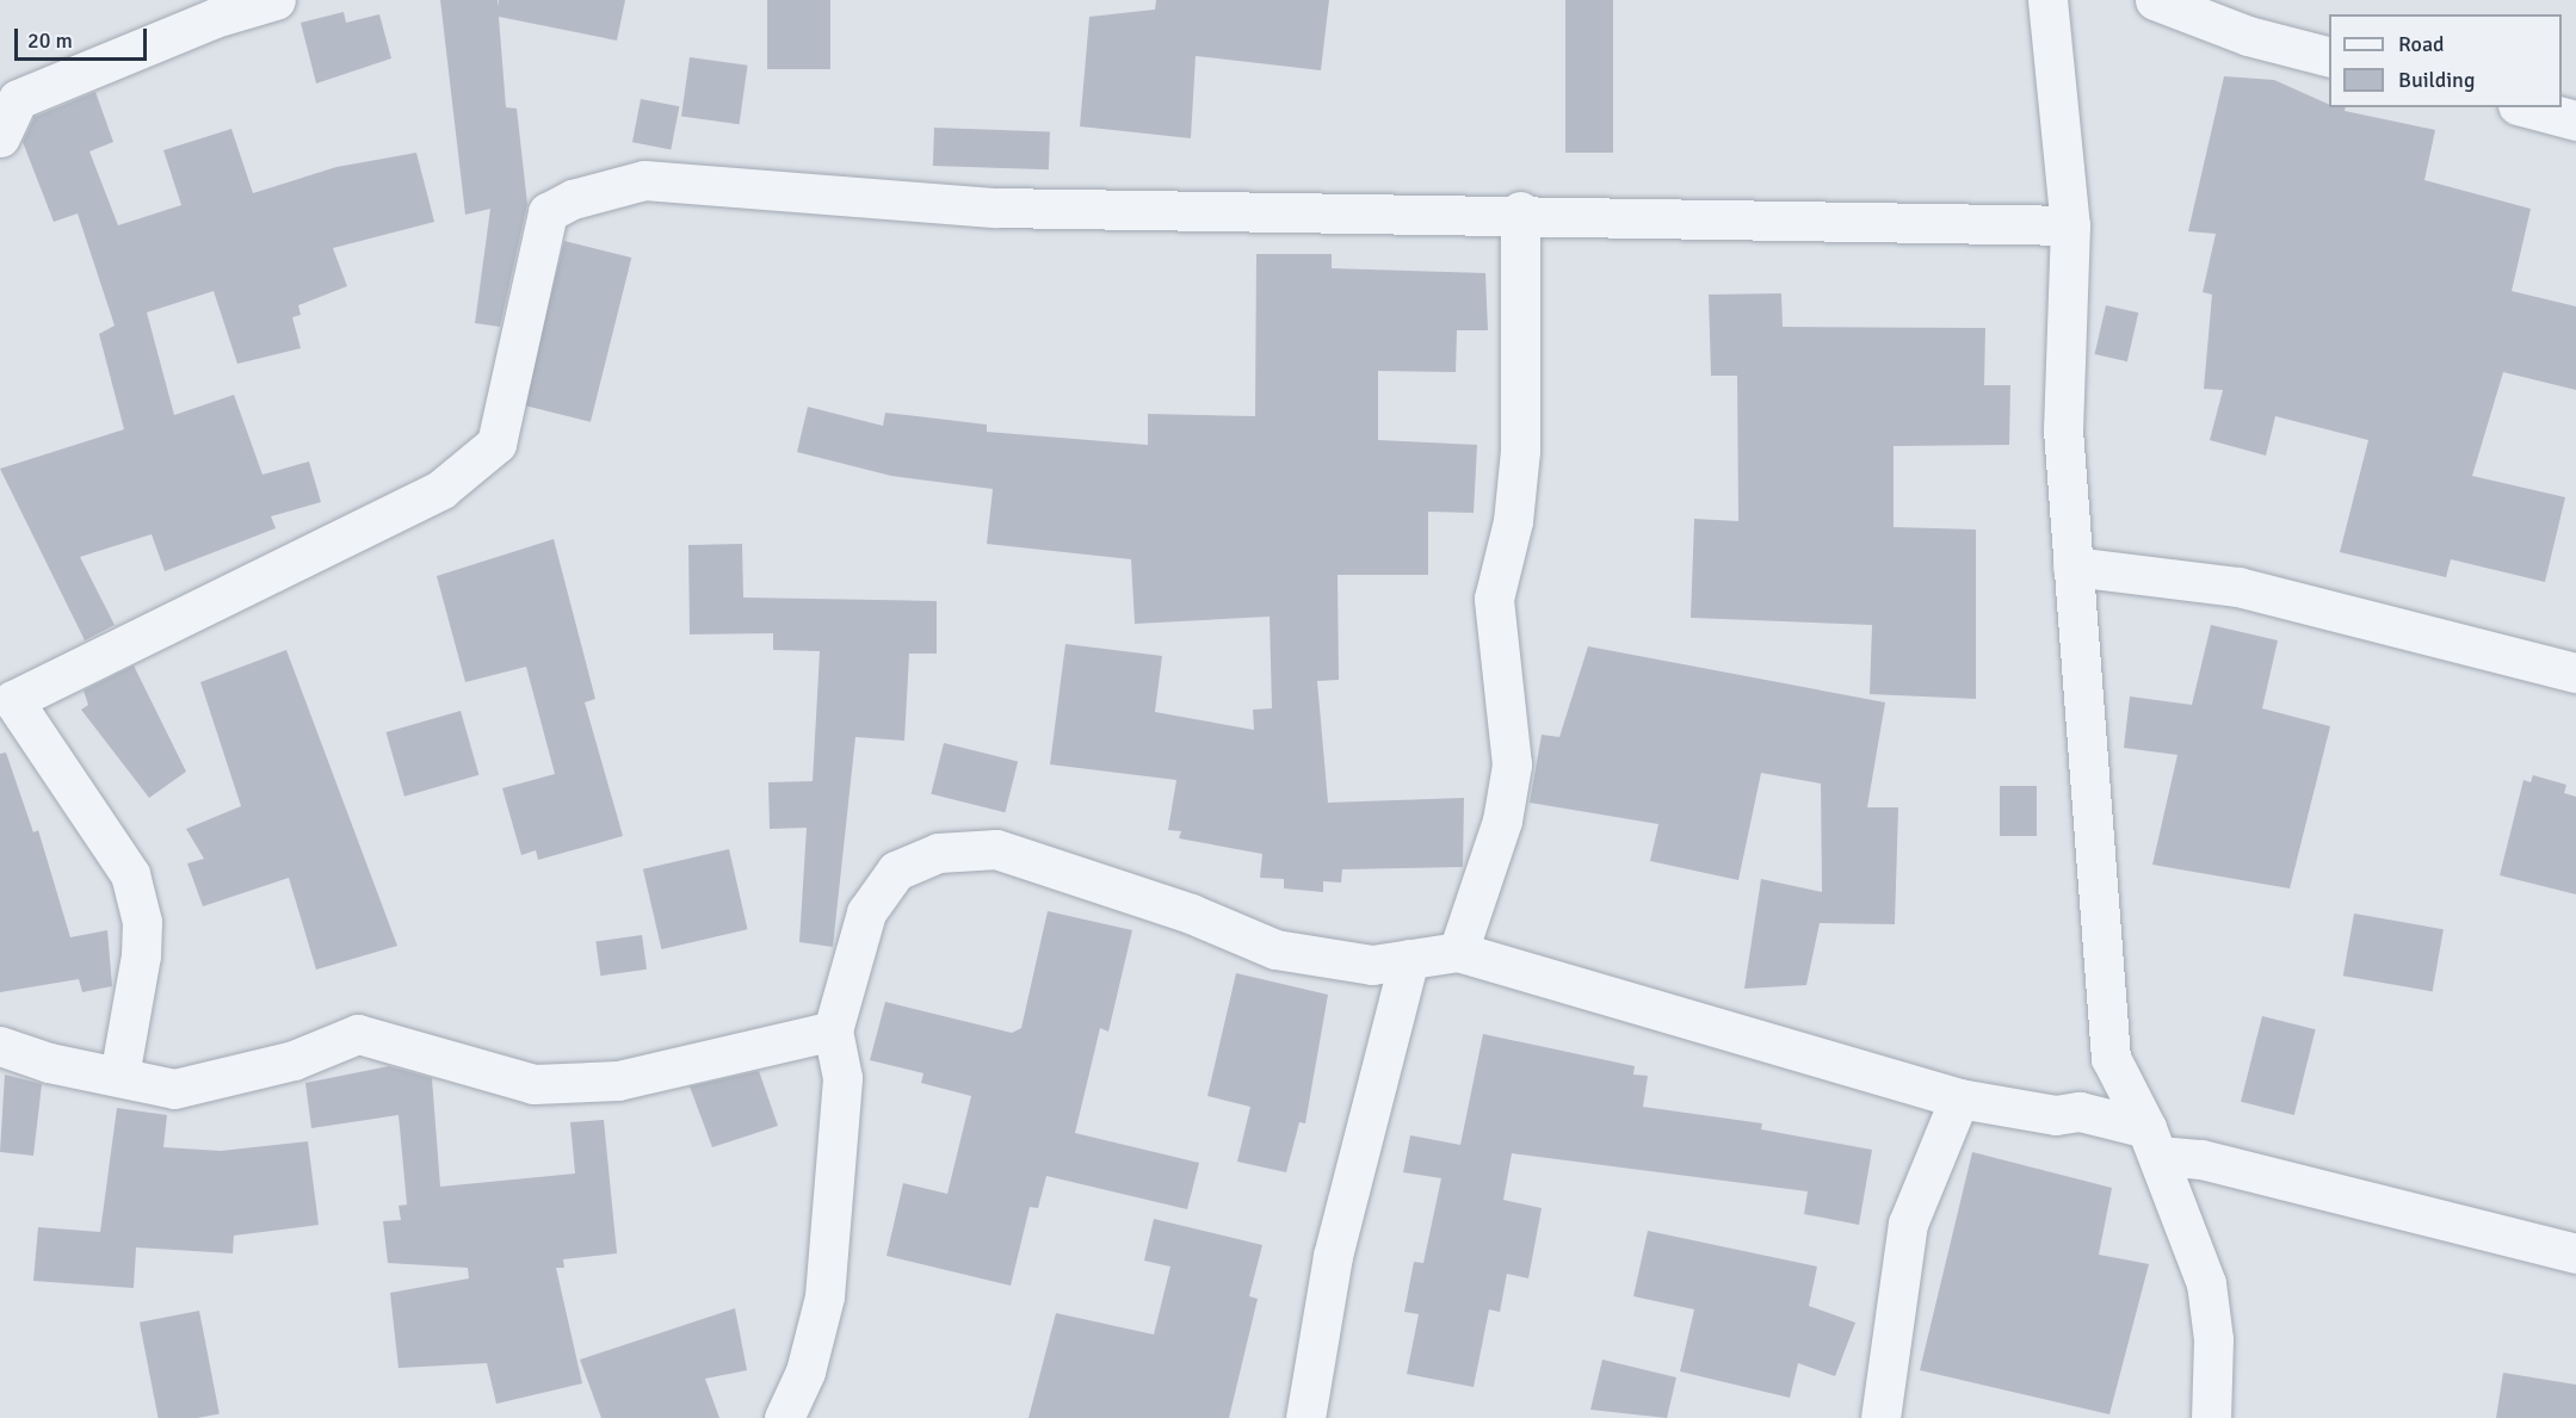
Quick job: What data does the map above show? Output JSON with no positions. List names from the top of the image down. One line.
{"legend":["Road","Building"],"scale_bar":"20 m"}
